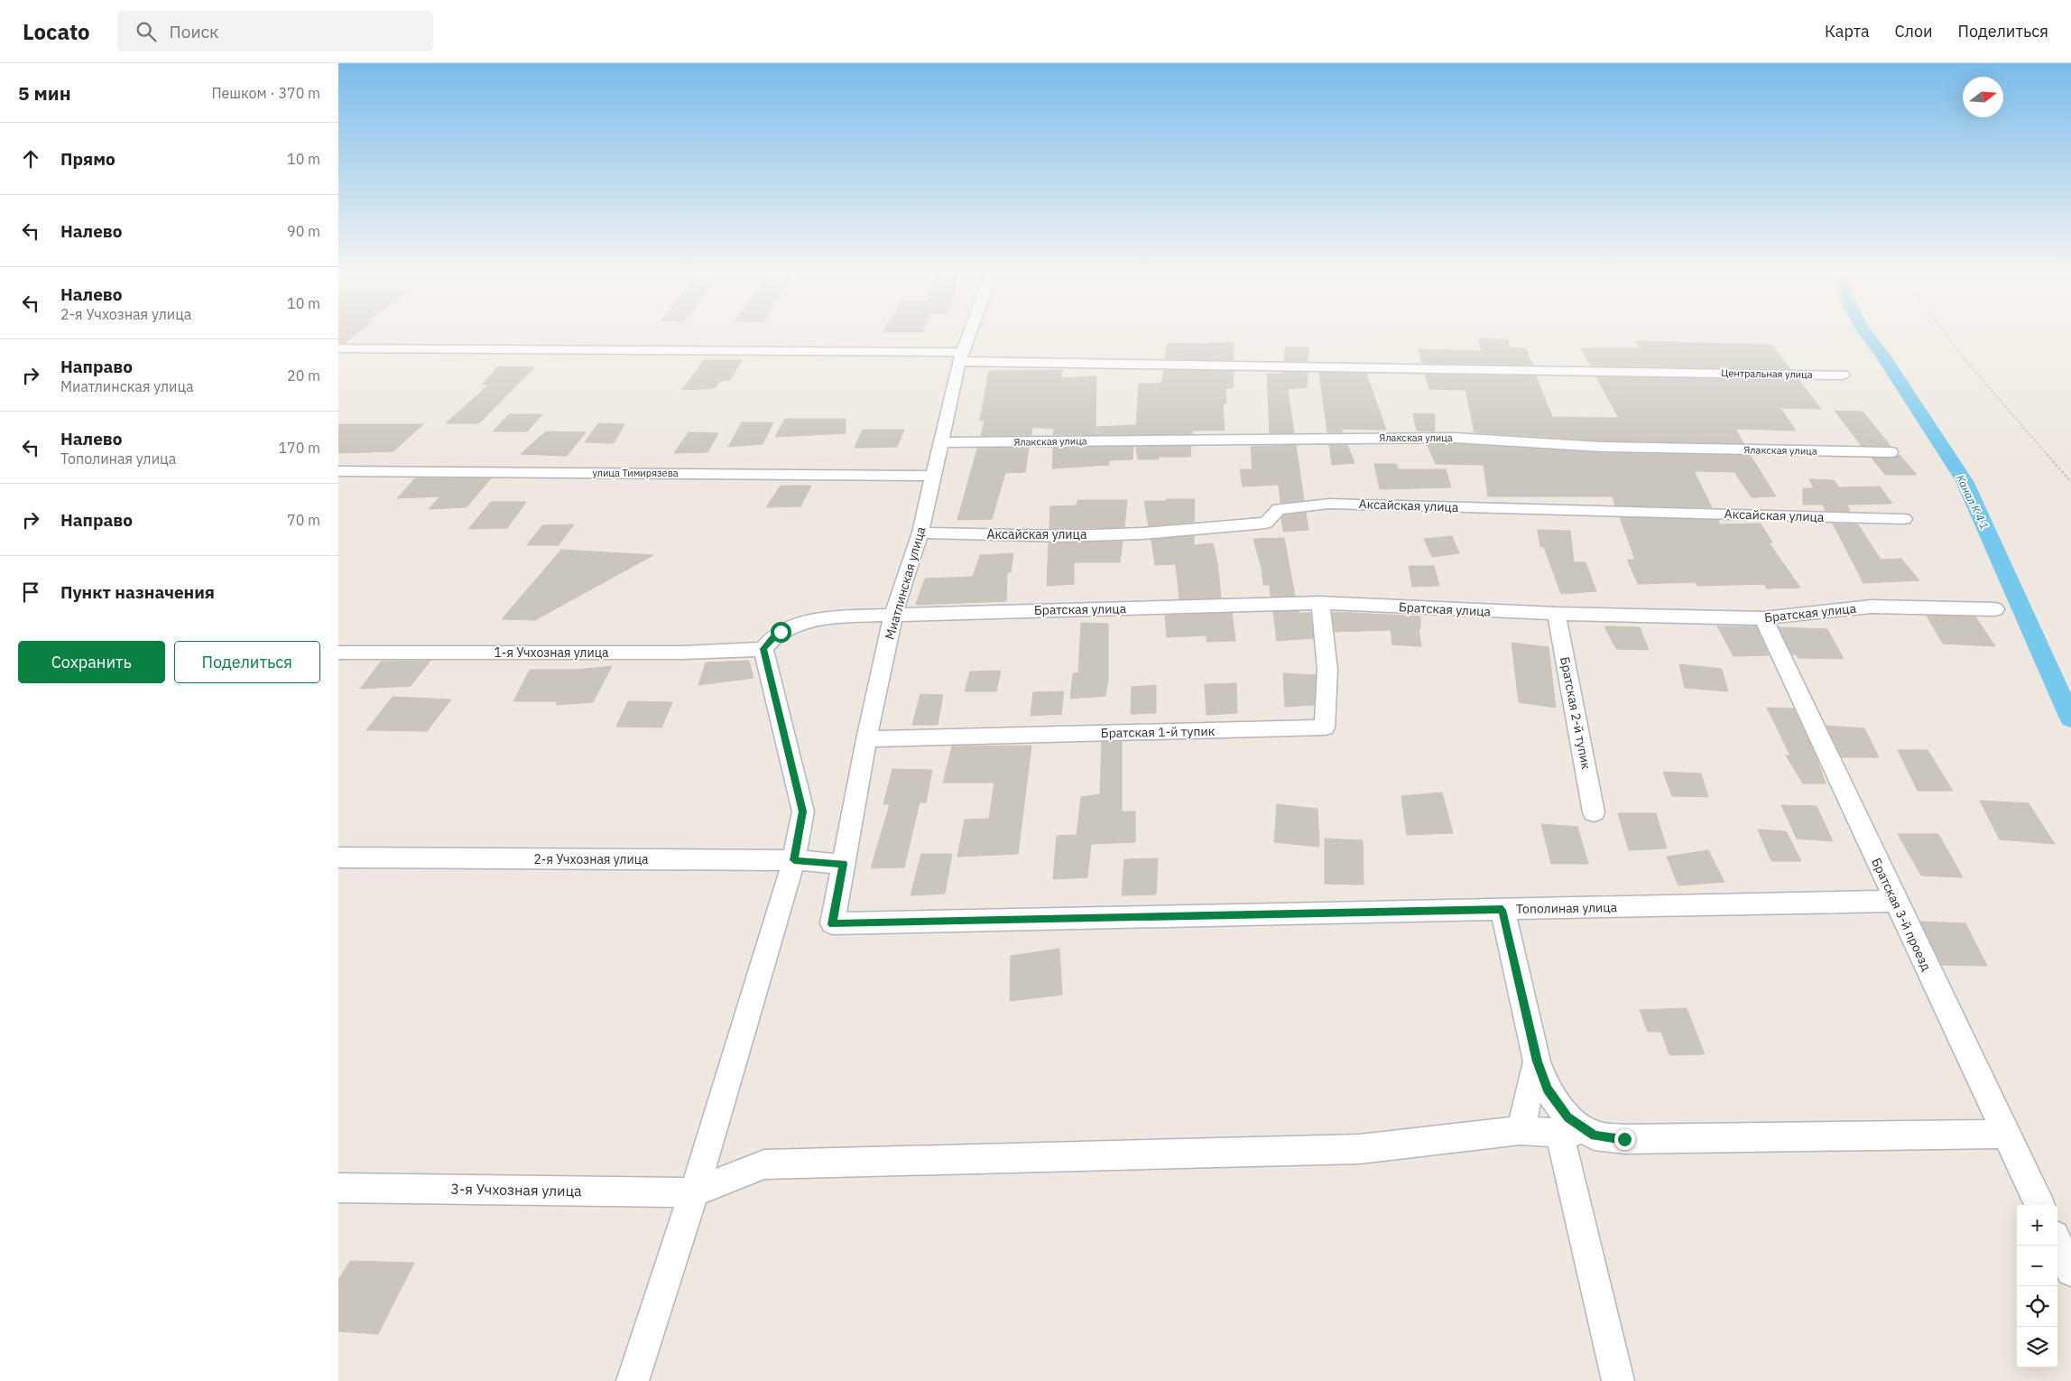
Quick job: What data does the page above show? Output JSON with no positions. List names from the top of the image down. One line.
{"streets":{"street":["Центральная улица","Ялакская улица","улица Тимирязева","Аксайская улица","Миатлинская улица","Братская улица","1-я Учхозная улица","Братская 2-й тупик","Братская 1-й тупик","2-я Учхозная улица","Тополиная улица","Братская 3-й проезд","3-я Учхозная улица"]},"crossings":[["Центральная улица","Миатлинская улица"],["Ялакская улица","Миатлинская улица"],["улица Тимирязева","Миатлинская улица"],["Аксайская улица","Миатлинская улица"],["Миатлинская улица","Братская улица"],["Миатлинская улица","Братская 1-й тупик"],["Миатлинская улица","2-я Учхозная улица"],["Миатлинская улица","Тополиная улица"],["Братская улица","1-я Учхозная улица"],["Братская улица","Братская 2-й тупик"],["Братская улица","Братская 1-й тупик"],["Братская улица","Братская 3-й проезд"],["Тополиная улица","Братская 3-й проезд"]],"water":["Канал К 4 1"],"north":"right","page":{"header":"Locato","search":"Поиск","nav":["Карта","Слои","Поделиться"],"heading":["5 мин","Пешком · 370 m"],"list":[["Прямо","10 m"],["Налево","90 m"],["Налево","2-я Учхозная улица","10 m"],["Направо","Миатлинская улица","20 m"],["Налево","Тополиная улица","170 m"],["Направо","70 m"],"Пункт назначения"],"buttons":["Сохранить","Поделиться"],"map_buttons":["+","−"]}}
